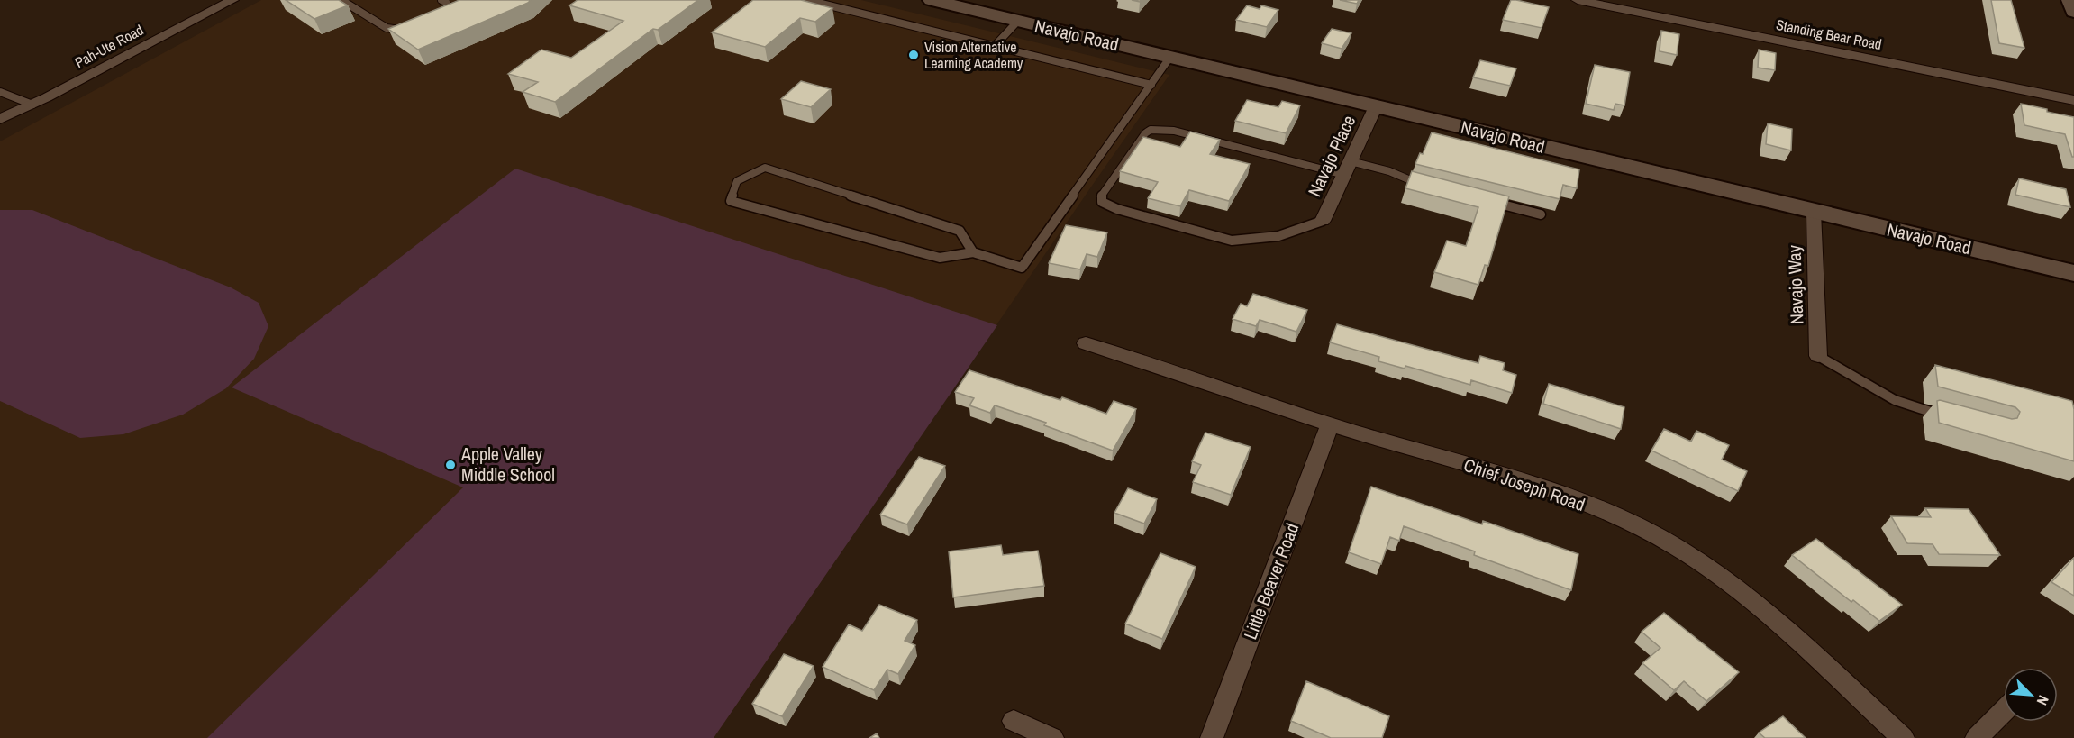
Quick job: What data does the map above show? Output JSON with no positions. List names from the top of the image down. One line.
{"streets":{"main road":["Navajo Road"],"street":["Standing Bear Road","Pah-Ute Road","Navajo Place","Navajo Way","Chief Joseph Road","Little Beaver Road"]},"crossings":[["Navajo Road","Navajo Place"],["Navajo Road","Navajo Way"],["Chief Joseph Road","Little Beaver Road"]],"places":["Vision Alternative Learning Academy","Apple Valley Middle School"],"north":"bottom right"}
